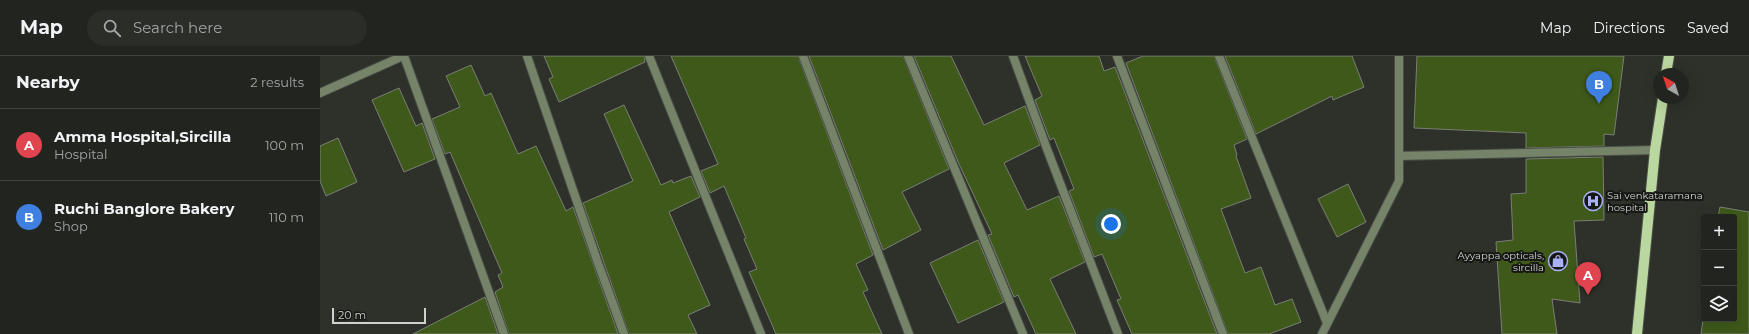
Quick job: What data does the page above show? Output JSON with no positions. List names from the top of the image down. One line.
{"places":{"hospital":["Sai venkataramana hospital"],"shop":["Ayyappa opticals, sircilla"]},"scale_bar":"20 m","north":"top left","page":{"header":"Map","search":"Search here","nav":["Map","Directions","Saved"],"heading":["Nearby","2 results"],"pins":["B","A"],"list":[{"mark":"A","name":"Amma Hospital,Sircilla","note":"Hospital","value":"100 m"},{"mark":"B","name":"Ruchi Banglore Bakery","note":"Shop","value":"110 m"}],"map_buttons":["+","−"],"scale":"20 m"}}
